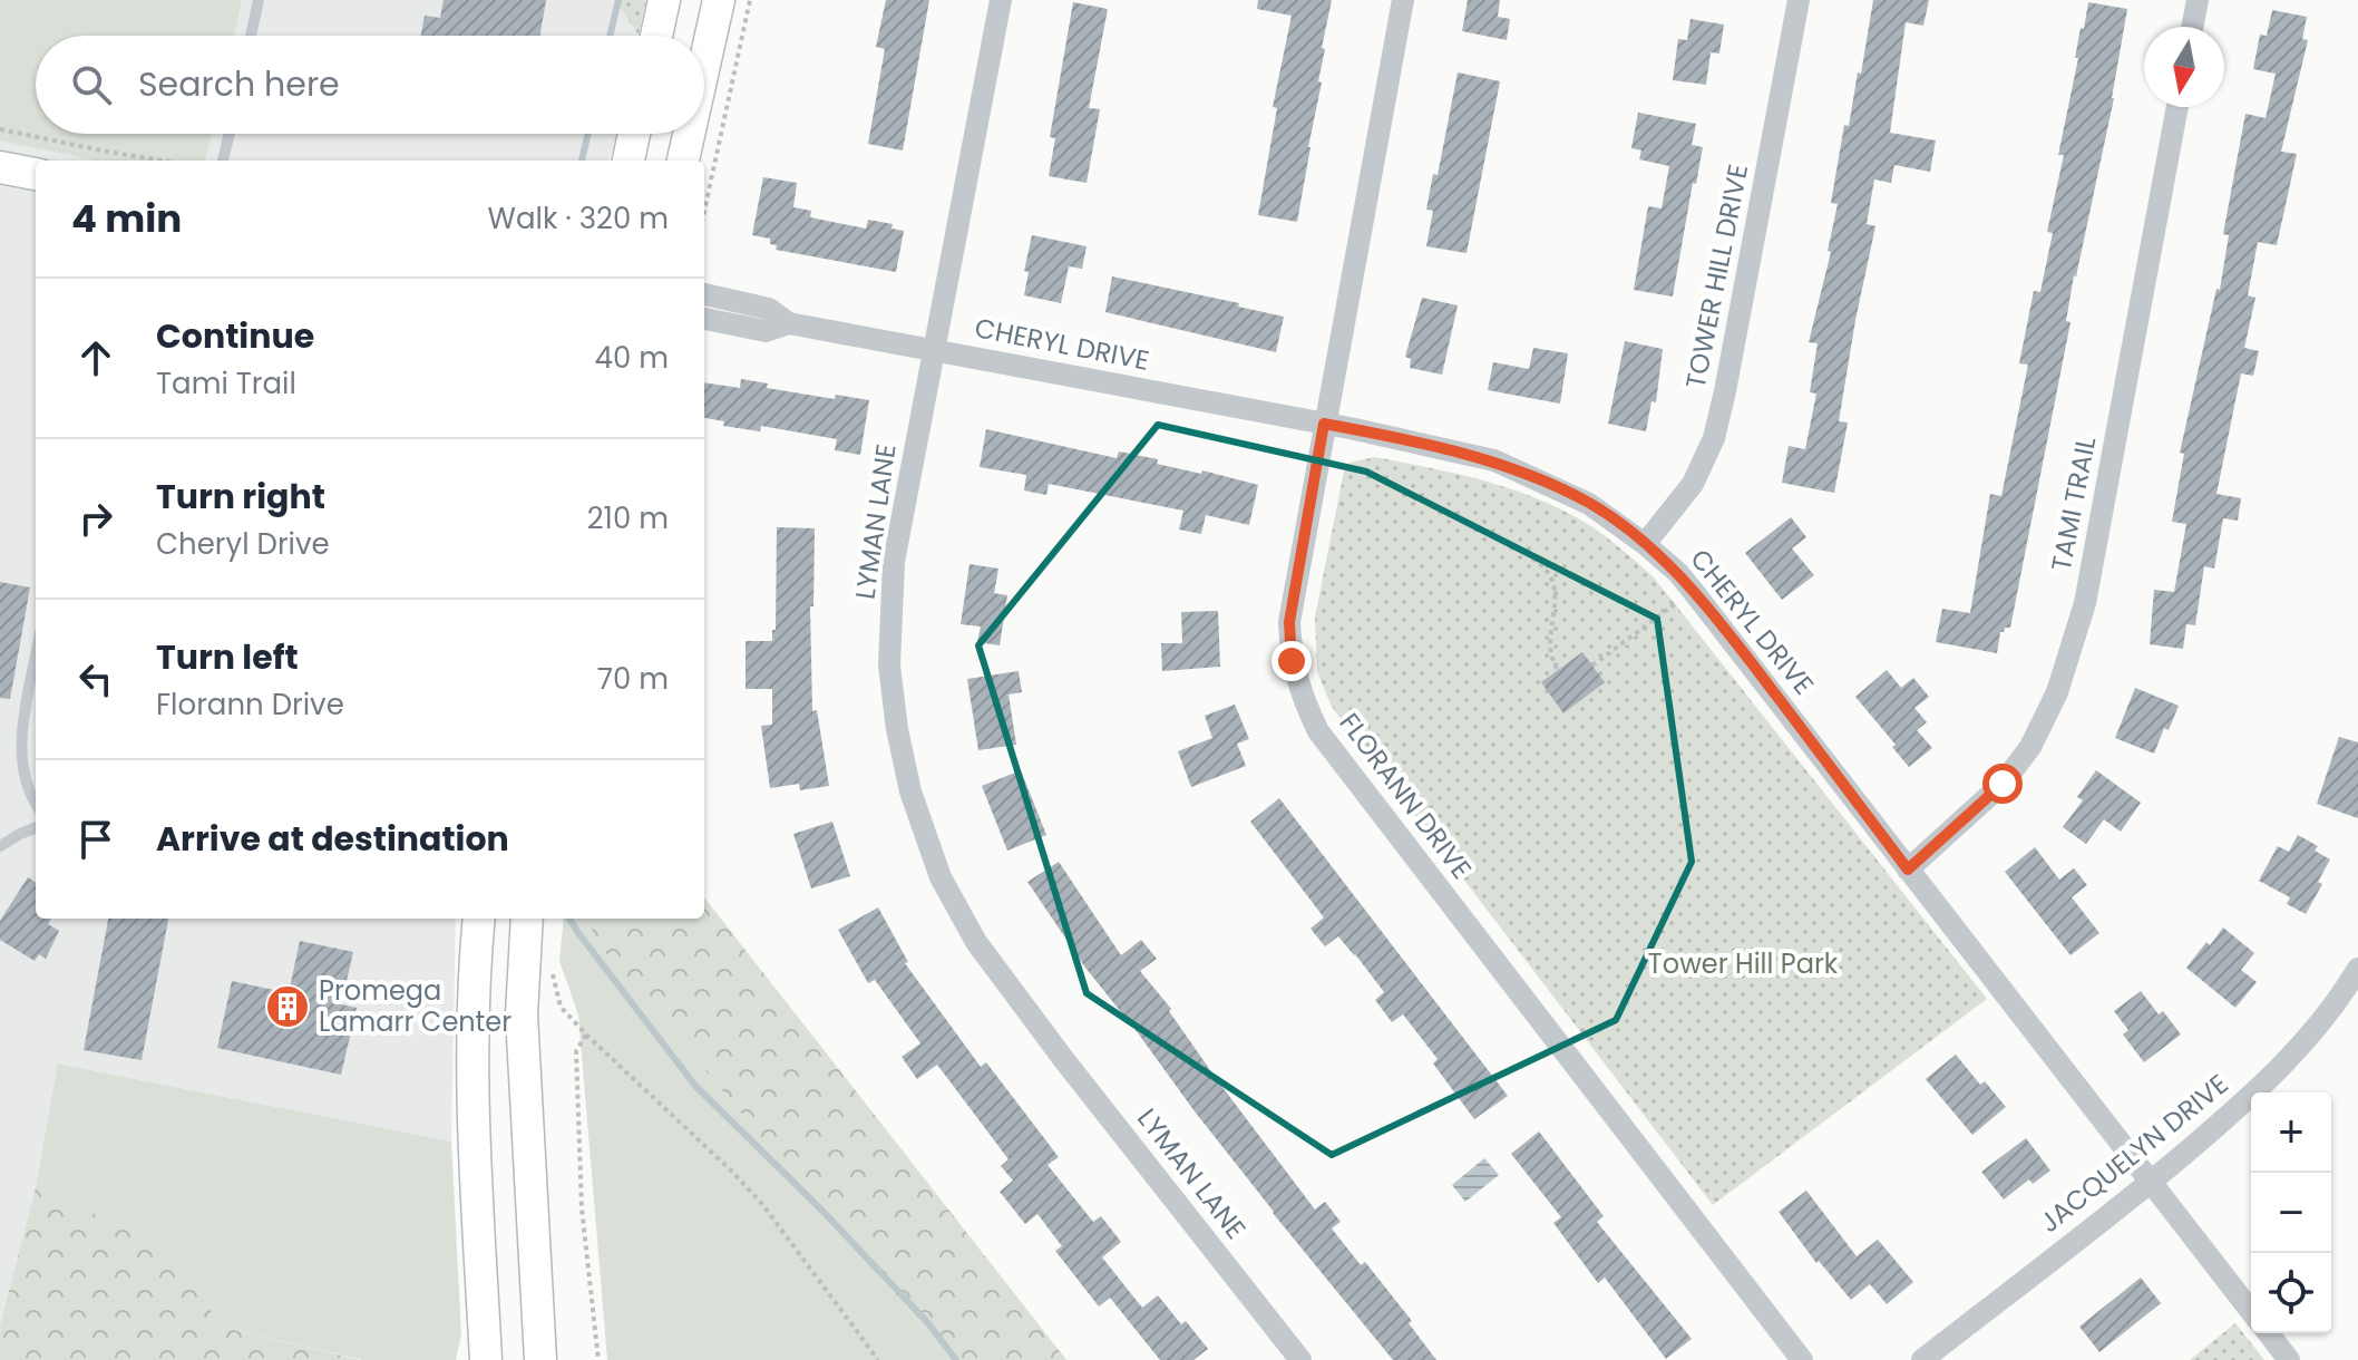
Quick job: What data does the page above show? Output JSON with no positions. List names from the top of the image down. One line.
{"streets":{"street":["TOWER HILL DRIVE","CHERYL DRIVE","TAMI TRAIL","LYMAN LANE","FLORANN DRIVE","JACQUELYN DRIVE"]},"crossings":[["TOWER HILL DRIVE","CHERYL DRIVE"],["CHERYL DRIVE","TAMI TRAIL"],["CHERYL DRIVE","LYMAN LANE"],["CHERYL DRIVE","FLORANN DRIVE"],["CHERYL DRIVE","JACQUELYN DRIVE"]],"parks":["Tower Hill Park"],"places":{"building":["Promega Lamarr Center"]},"north":"bottom","page":{"search":"Search here","heading":["4 min","Walk · 320 m"],"list":[["Continue","Tami Trail","40 m"],["Turn right","Cheryl Drive","210 m"],["Turn left","Florann Drive","70 m"],"Arrive at destination"],"map_buttons":["+","−"]}}
